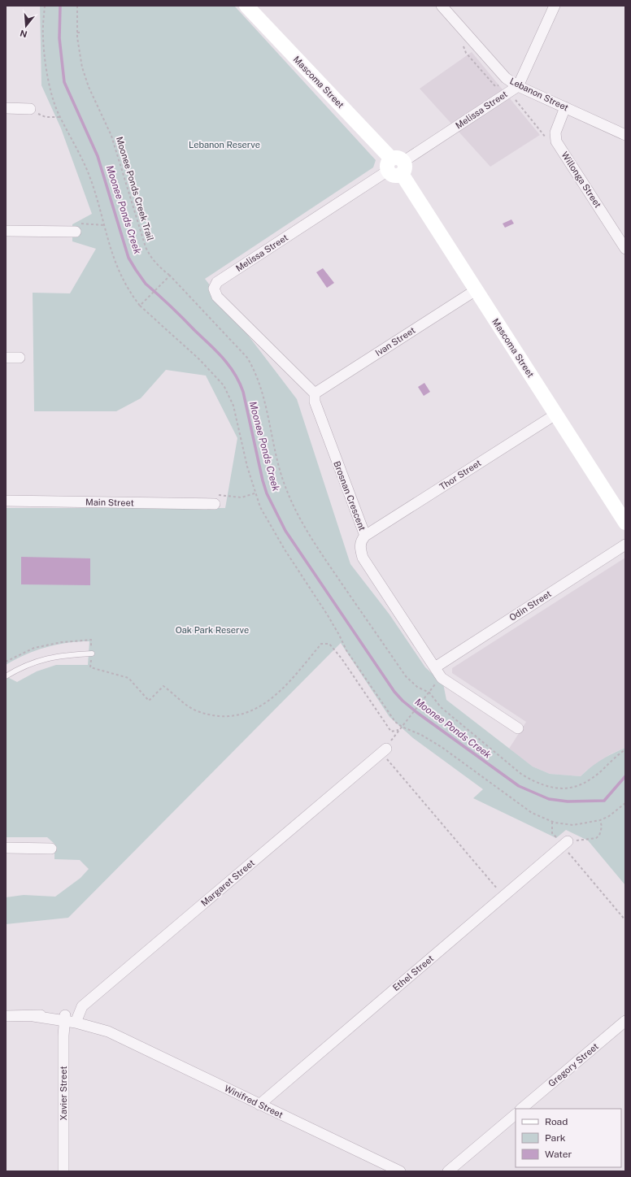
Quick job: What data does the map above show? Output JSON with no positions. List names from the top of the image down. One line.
{"streets":{"main road":["Mascoma Street"],"street":["Lebanon Street","Melissa Street","Willonga Street","Ivan Street","Thor Street","Brosnan Crescent","Main Street","Odin Street","Margaret Street","Ethel Street","Gregory Street","Xavier Street","Winifred Street"],"path":["Moonee Ponds Creek Trail"]},"crossings":[["Mascoma Street","Melissa Street"],["Mascoma Street","Ivan Street"],["Mascoma Street","Thor Street"],["Lebanon Street","Melissa Street"],["Lebanon Street","Willonga Street"],["Melissa Street","Ivan Street"],["Melissa Street","Brosnan Crescent"],["Ivan Street","Brosnan Crescent"],["Thor Street","Brosnan Crescent"],["Brosnan Crescent","Odin Street"],["Margaret Street","Winifred Street"],["Ethel Street","Winifred Street"],["Xavier Street","Winifred Street"]],"water":["Moonee Ponds Creek"],"parks":["Lebanon Reserve","Oak Park Reserve"],"legend":["Road","Park","Water"],"north":"bottom"}
